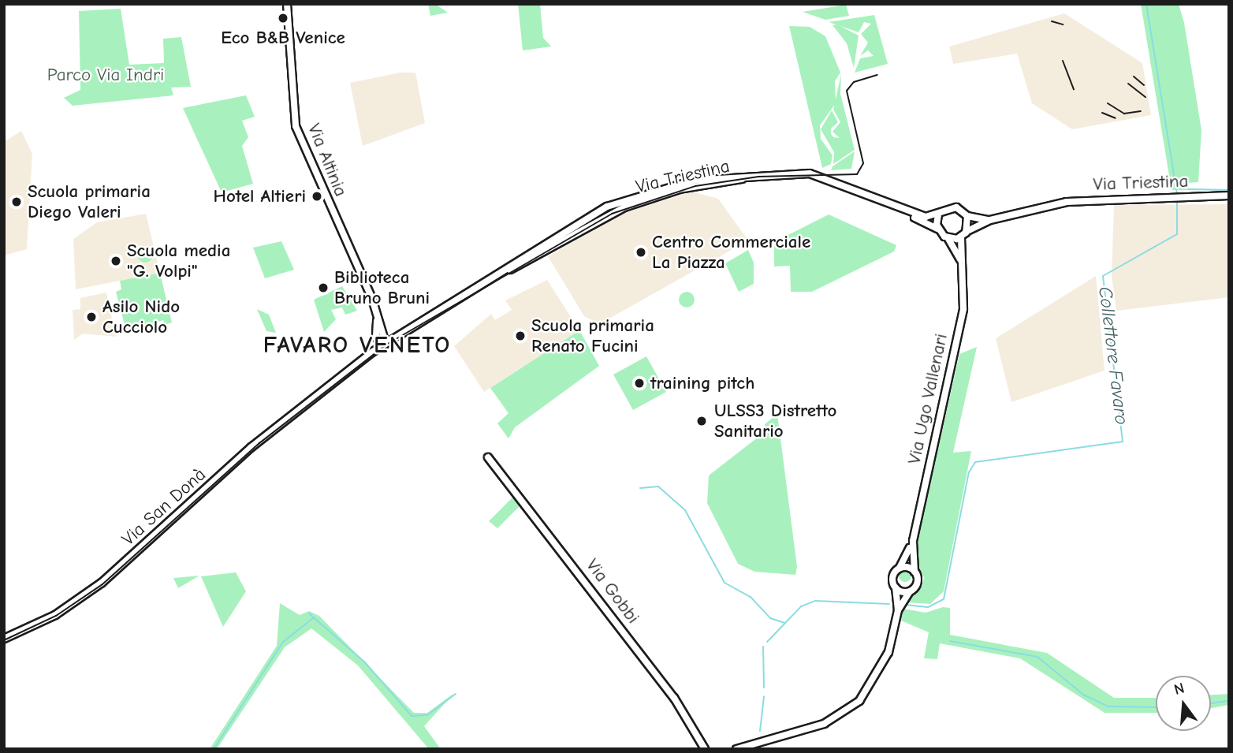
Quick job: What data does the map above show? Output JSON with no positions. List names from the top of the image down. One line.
{"streets":{"street":["Via Altinia","Via Triestina","Via Ugo Vallenari","Via San Donà","Via Gobbi"]},"crossings":[["Via Altinia","Via Triestina"],["Via Triestina","Via Ugo Vallenari"],["Via Triestina","Via San Donà"]],"districts":["FAVARO VENETO"],"water":["Collettore Favaro"],"parks":["Parco Via Indri"],"places":["Eco B&B Venice","Hotel Altieri","Scuola primaria Diego Valeri","Centro Commerciale La Piazza","Scuola media \"G. Volpi\"","Biblioteca Bruno Bruni","Asilo Nido Cucciolo","Scuola primaria Renato Fucini","training pitch","ULSS3 Distretto Sanitario"],"north":"top"}
